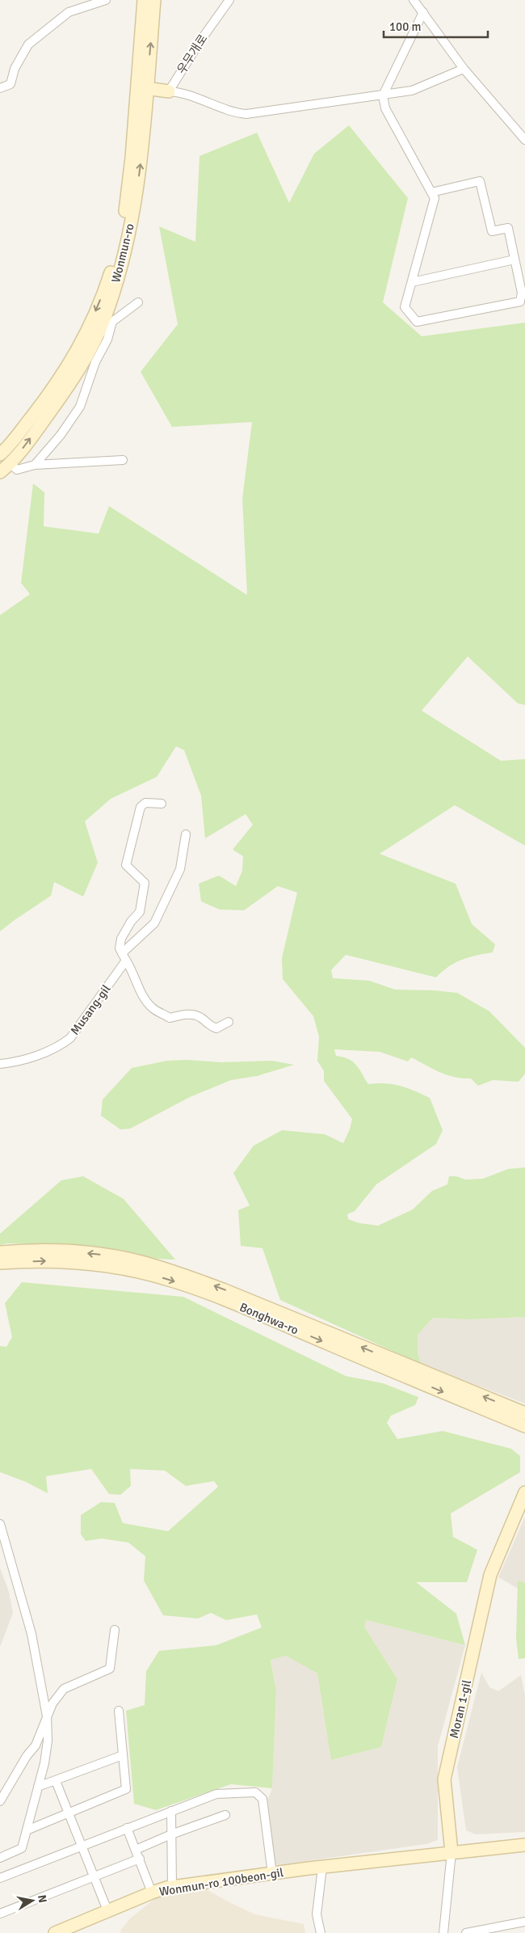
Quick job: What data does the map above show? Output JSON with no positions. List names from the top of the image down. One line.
{"streets":{"street":["우무개로","Wonmun-ro","Musang-gil","Bonghwa-ro","Moran 1-gil","Wonmun-ro 100beon-gil"]},"crossings":[["Moran 1-gil","Wonmun-ro 100beon-gil"]],"scale_bar":"100 m","north":"right"}
